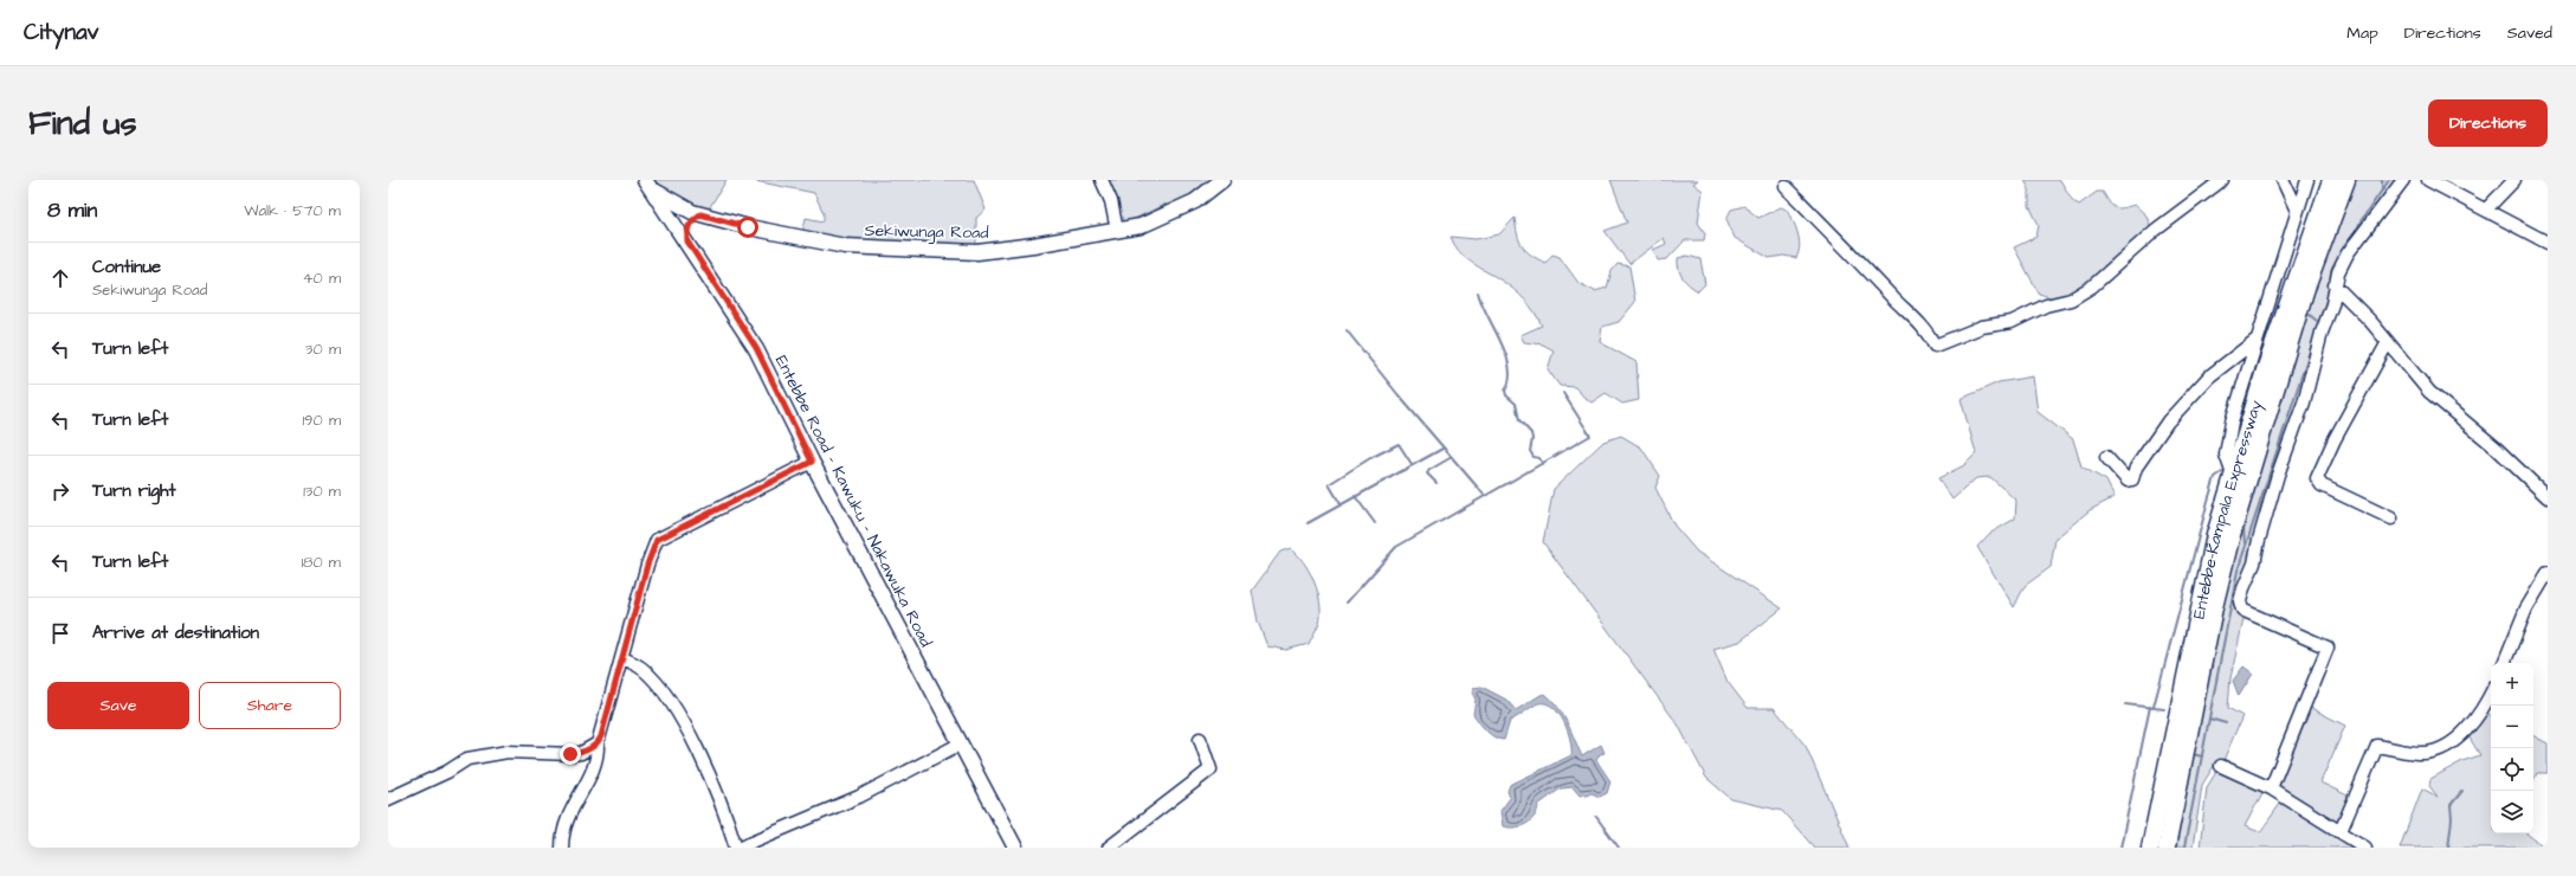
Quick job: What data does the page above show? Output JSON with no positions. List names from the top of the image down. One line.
{"streets":{"highway":["Entebbe-Kampala Expressway"],"main road":["Sekiwunga Road","Entebbe Road - Kawuku - Nakawuka Road"]},"crossings":[["Sekiwunga Road","Entebbe Road - Kawuku - Nakawuka Road"]],"page":{"header":"Citynav","nav":["Map","Directions","Saved"],"buttons":["Directions",["Save","Share"]],"title":"Find us","heading":["8 min","Walk · 570 m"],"list":[["Continue","Sekiwunga Road","40 m"],["Turn left","30 m"],["Turn left","190 m"],["Turn right","130 m"],["Turn left","180 m"],"Arrive at destination"],"map_buttons":["+","−"]}}
